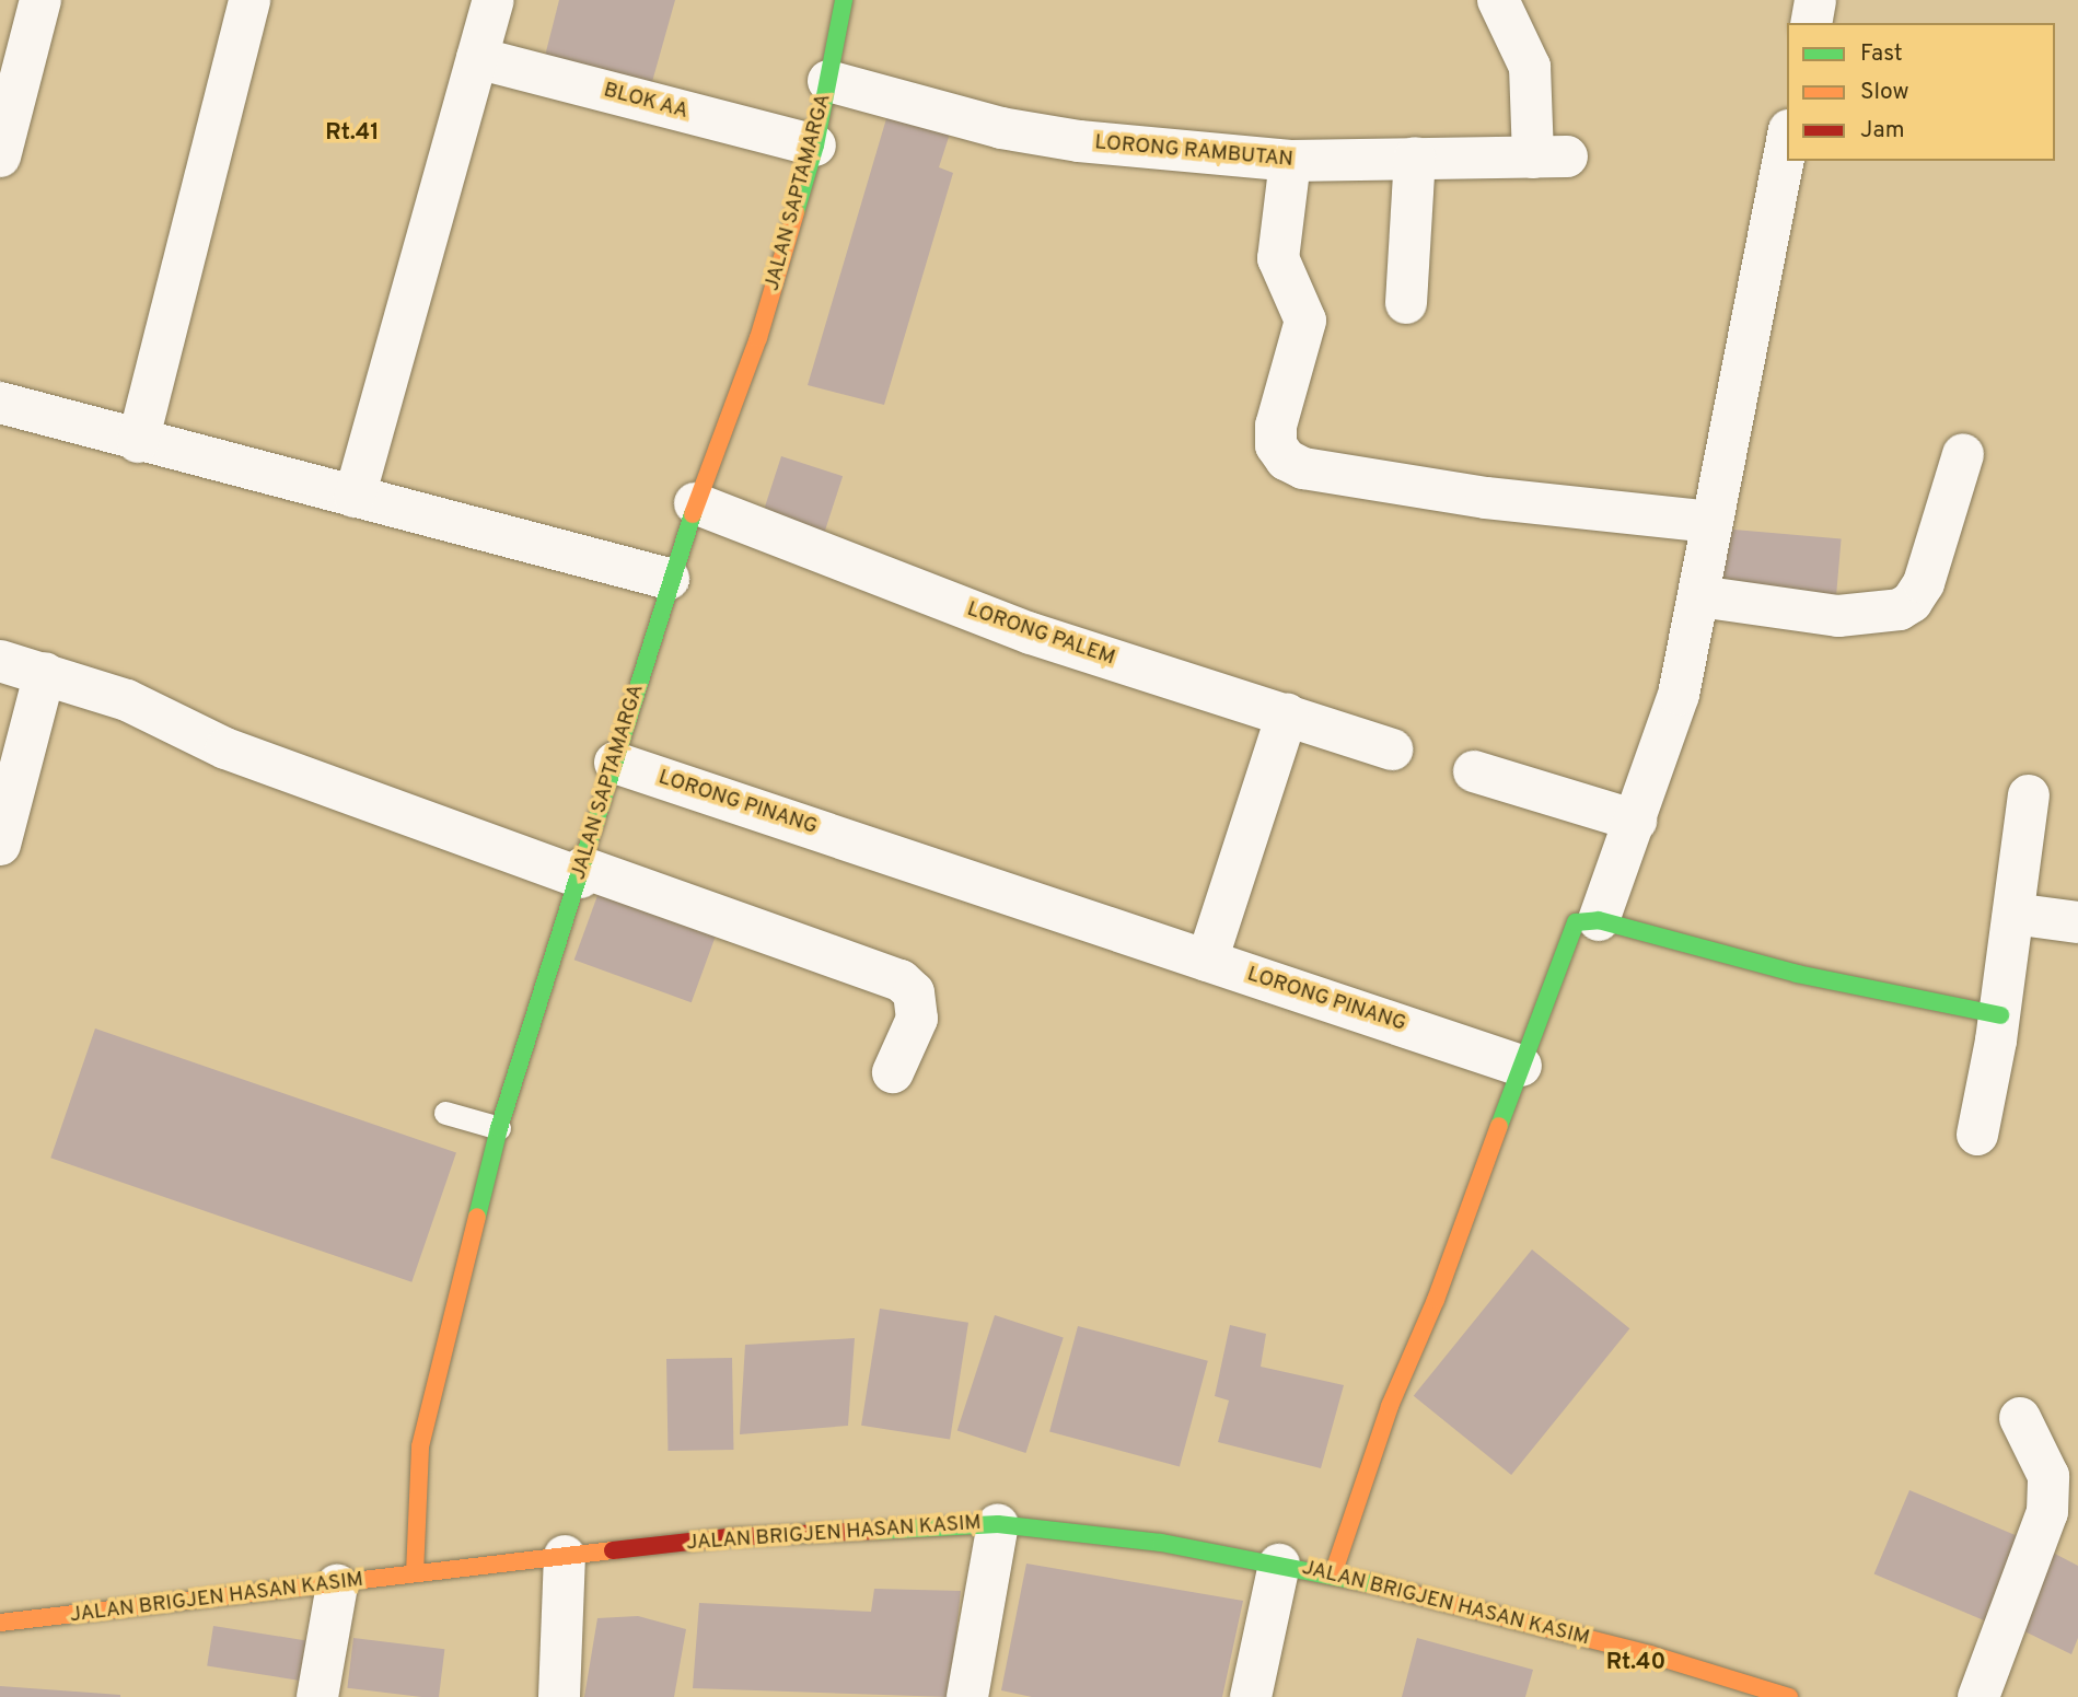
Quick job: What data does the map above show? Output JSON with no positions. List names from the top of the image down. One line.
{"streets":{"street":["BLOK AA","LORONG RAMBUTAN","JALAN SAPTAMARGA","LORONG PALEM","LORONG PINANG","JALAN BRIGJEN HASAN KASIM"]},"crossings":[["BLOK AA","JALAN SAPTAMARGA"],["LORONG RAMBUTAN","JALAN SAPTAMARGA"],["JALAN SAPTAMARGA","LORONG PALEM"],["JALAN SAPTAMARGA","LORONG PINANG"],["JALAN SAPTAMARGA","JALAN BRIGJEN HASAN KASIM"]],"districts":["Rt.41","Rt.40"],"legend":["Fast","Slow","Jam"]}
